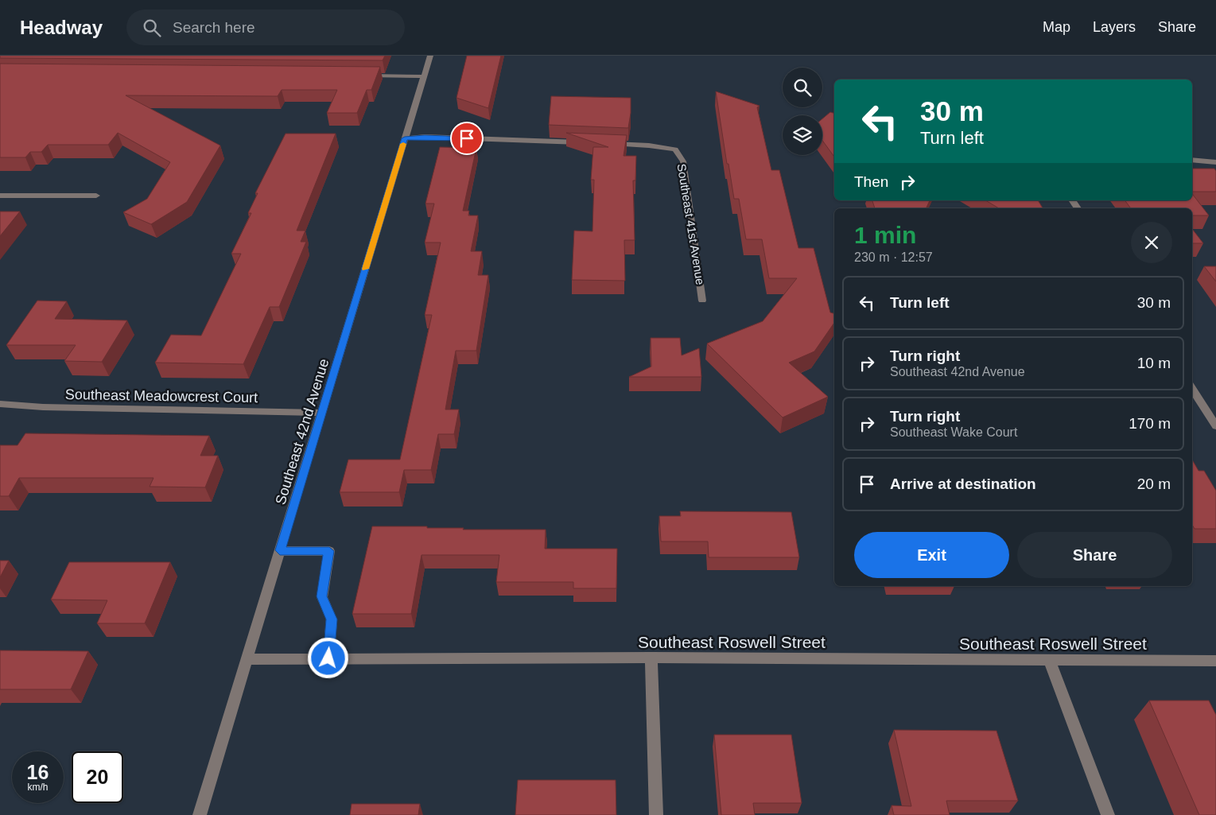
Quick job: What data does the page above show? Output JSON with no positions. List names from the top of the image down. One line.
{"streets":{"street":["Southeast 41st Avenue","Southeast Meadowcrest Court","Southeast 42nd Avenue","Southeast Roswell Street"]},"crossings":[["Southeast Meadowcrest Court","Southeast 42nd Avenue"],["Southeast 42nd Avenue","Southeast Roswell Street"]],"page":{"header":"Headway","search":"Search here","nav":["Map","Layers","Share"],"turn":["30 m","Turn left"],"then":"Then","heading":["1 min","230 m · 12:57"],"list":[{"name":"Turn left","value":"30 m"},{"name":"Turn right","note":"Southeast 42nd Avenue","value":"10 m"},{"name":"Turn right","note":"Southeast Wake Court","value":"170 m"},{"name":"Arrive at destination","value":"20 m"}],"buttons":["Exit","Share"],"speed":"16 km/h","limit":"20"}}
